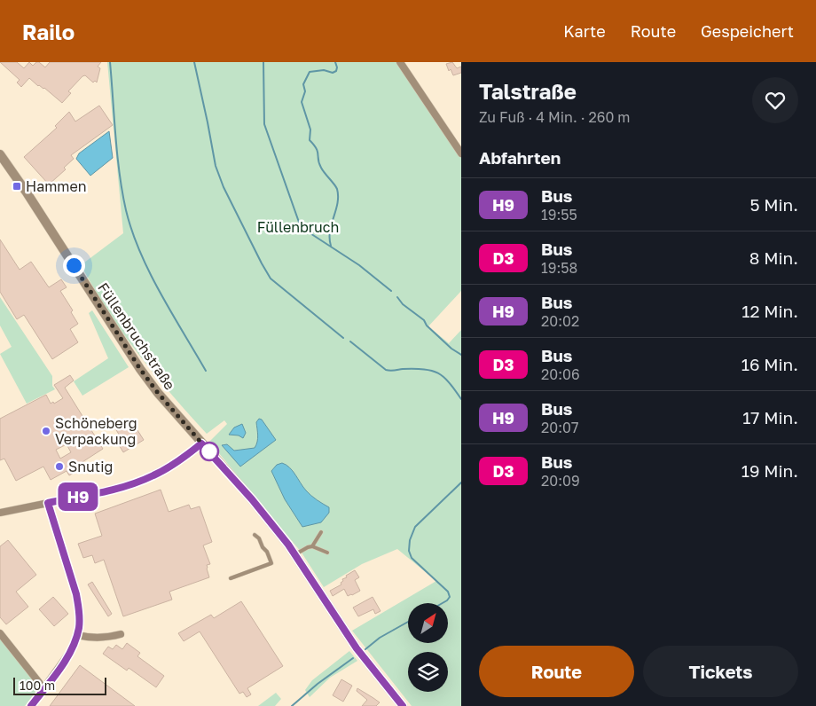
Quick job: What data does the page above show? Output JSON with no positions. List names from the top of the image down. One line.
{"streets":{"street":["Füllenbruchstraße"]},"parks":["Füllenbruch"],"places":{"transit":["Hammen"],"other":["Schöneberg Verpackung","Snutig"]},"lines":["bus line H9"],"scale_bar":"100 m","north":"top right","page":{"header":"Railo","nav":["Karte","Route","Gespeichert"],"on_map":"H9","heading":[["Talstraße","Zu Fuß · 4 Min. · 260 m"],"Abfahrten"],"list":[{"mark":"H9","name":"Bus","note":"19:55","value":"5 Min."},{"mark":"D3","name":"Bus","note":"19:58","value":"8 Min."},{"mark":"H9","name":"Bus","note":"20:02","value":"12 Min."},{"mark":"D3","name":"Bus","note":"20:06","value":"16 Min."},{"mark":"H9","name":"Bus","note":"20:07","value":"17 Min."},{"mark":"D3","name":"Bus","note":"20:09","value":"19 Min."}],"buttons":["Route","Tickets"],"scale":"100 m"}}
